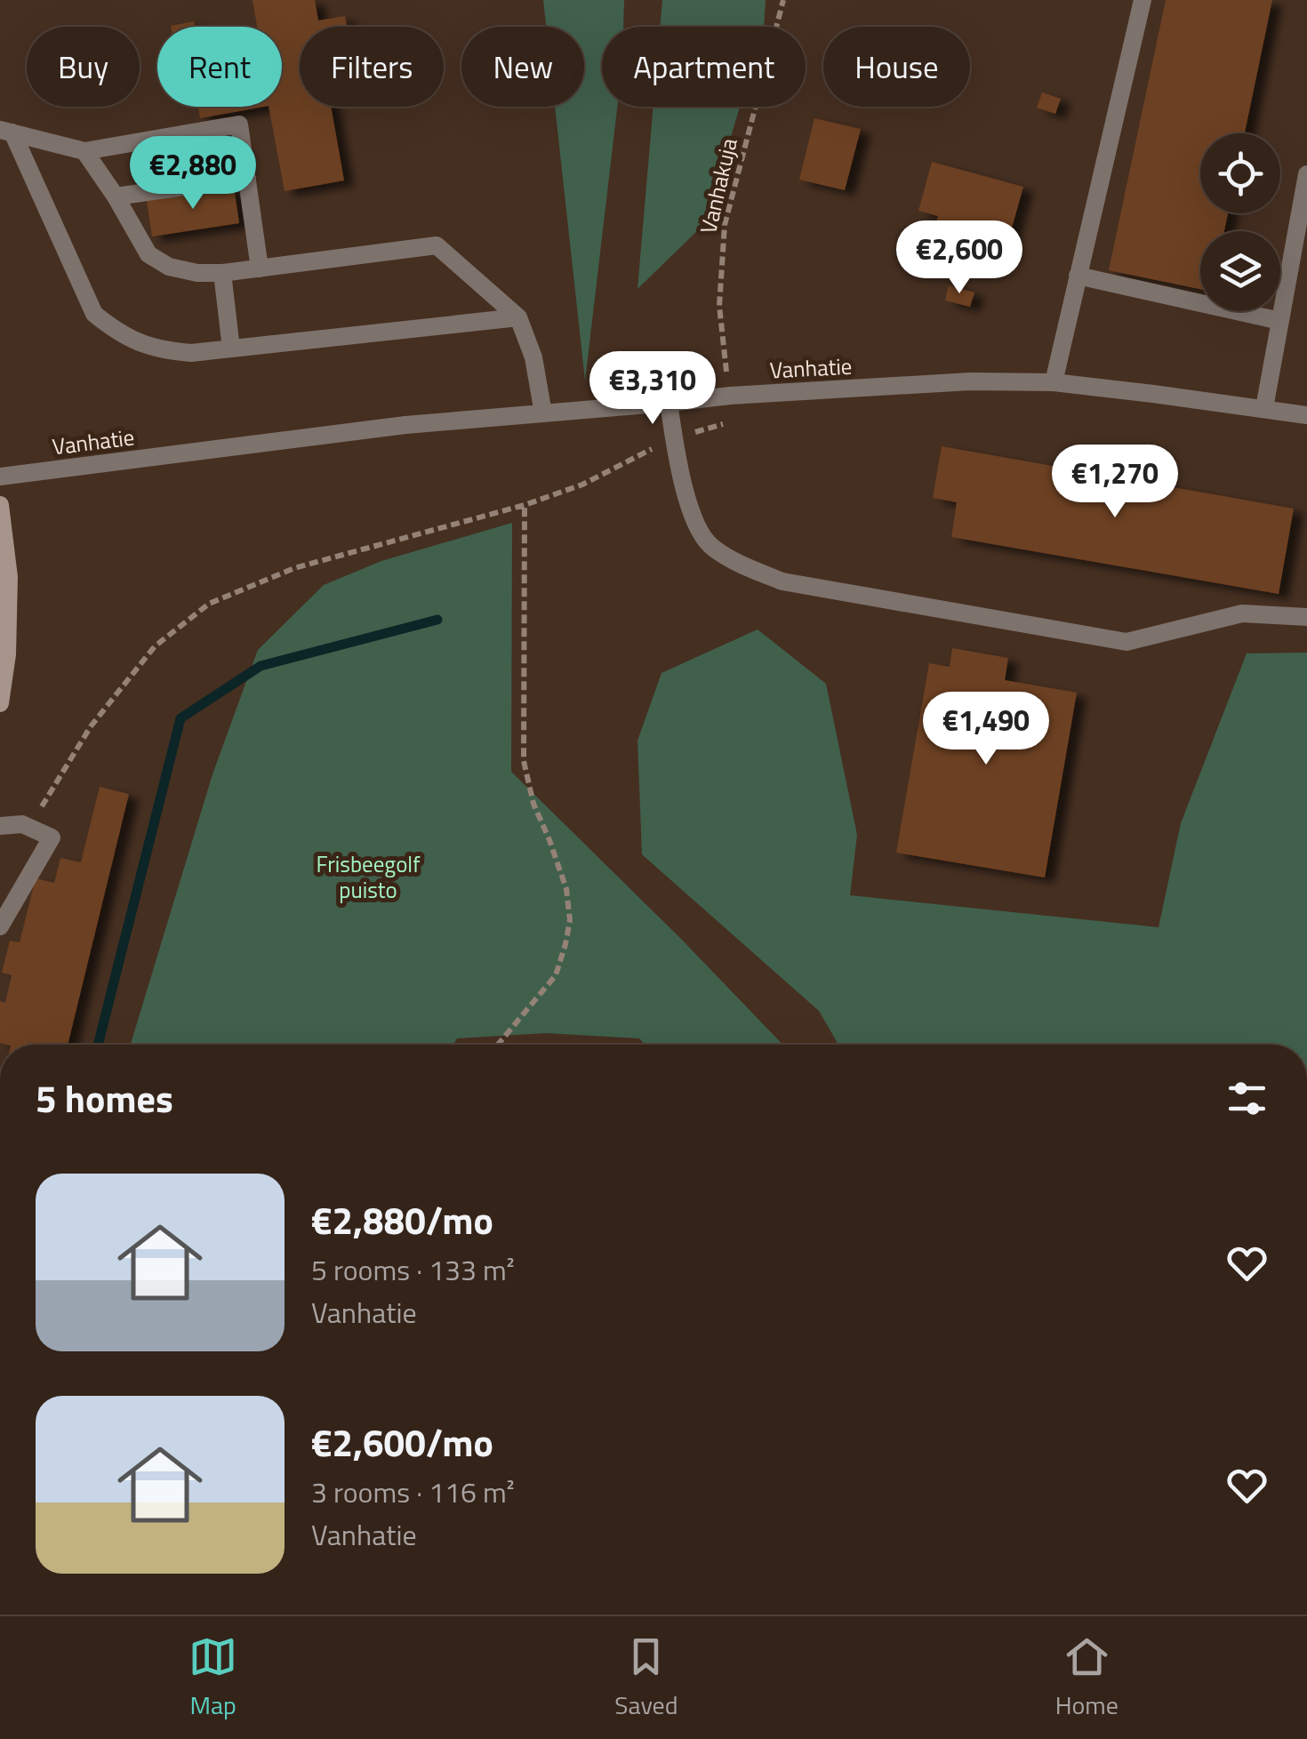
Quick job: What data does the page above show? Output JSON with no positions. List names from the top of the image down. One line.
{"streets":{"street":["Vanhatie"],"path":["Vanhakuja"]},"crossings":[["Vanhakuja","Vanhatie"]],"parks":["Frisbeegolf puisto"],"page":{"chip":["Buy","Rent","Filters","New","Apartment","House"],"price":["€2,880","€2,600","€3,310","€1,270","€1,490"],"heading":"5 homes","list":[{"name":"€2,880/mo","note":"5 rooms · 133 m² · Vanhatie"},{"name":"€2,600/mo","note":"3 rooms · 116 m² · Vanhatie"}],"tabs":["Map","Saved","Home"]}}
